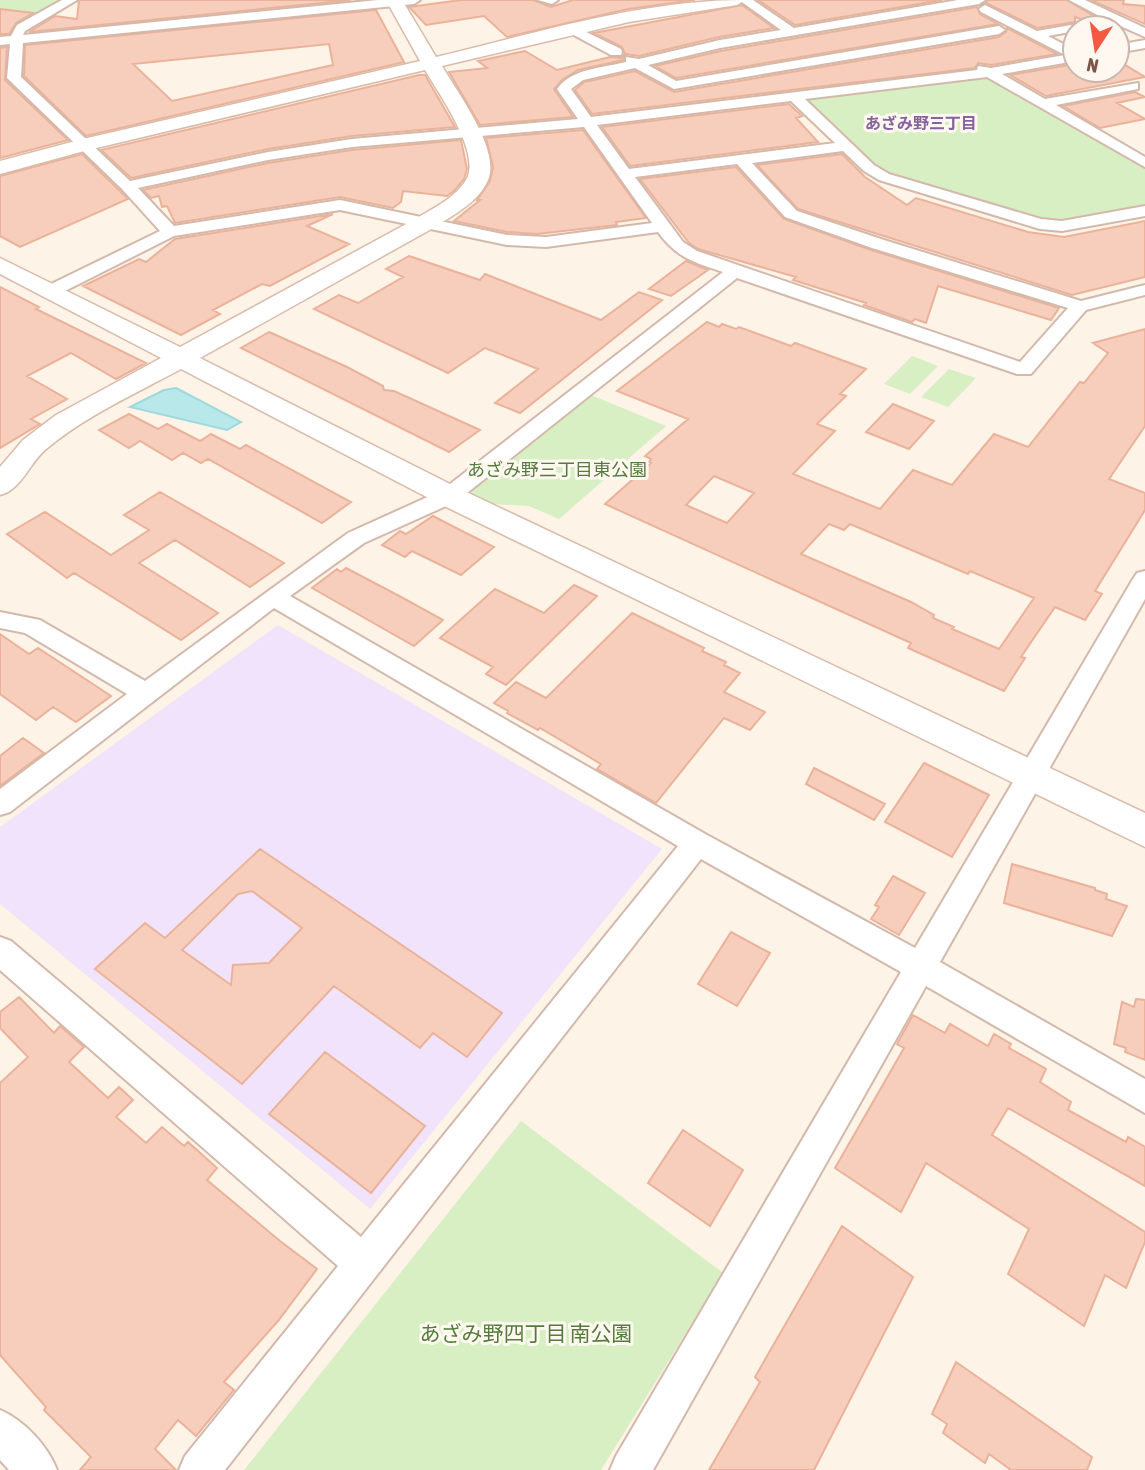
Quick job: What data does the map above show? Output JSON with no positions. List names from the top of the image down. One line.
{"districts":["あざみ野三丁目"],"parks":["あざみ野三丁目東公園","あざみ野四丁目 南公園"],"north":"bottom"}
